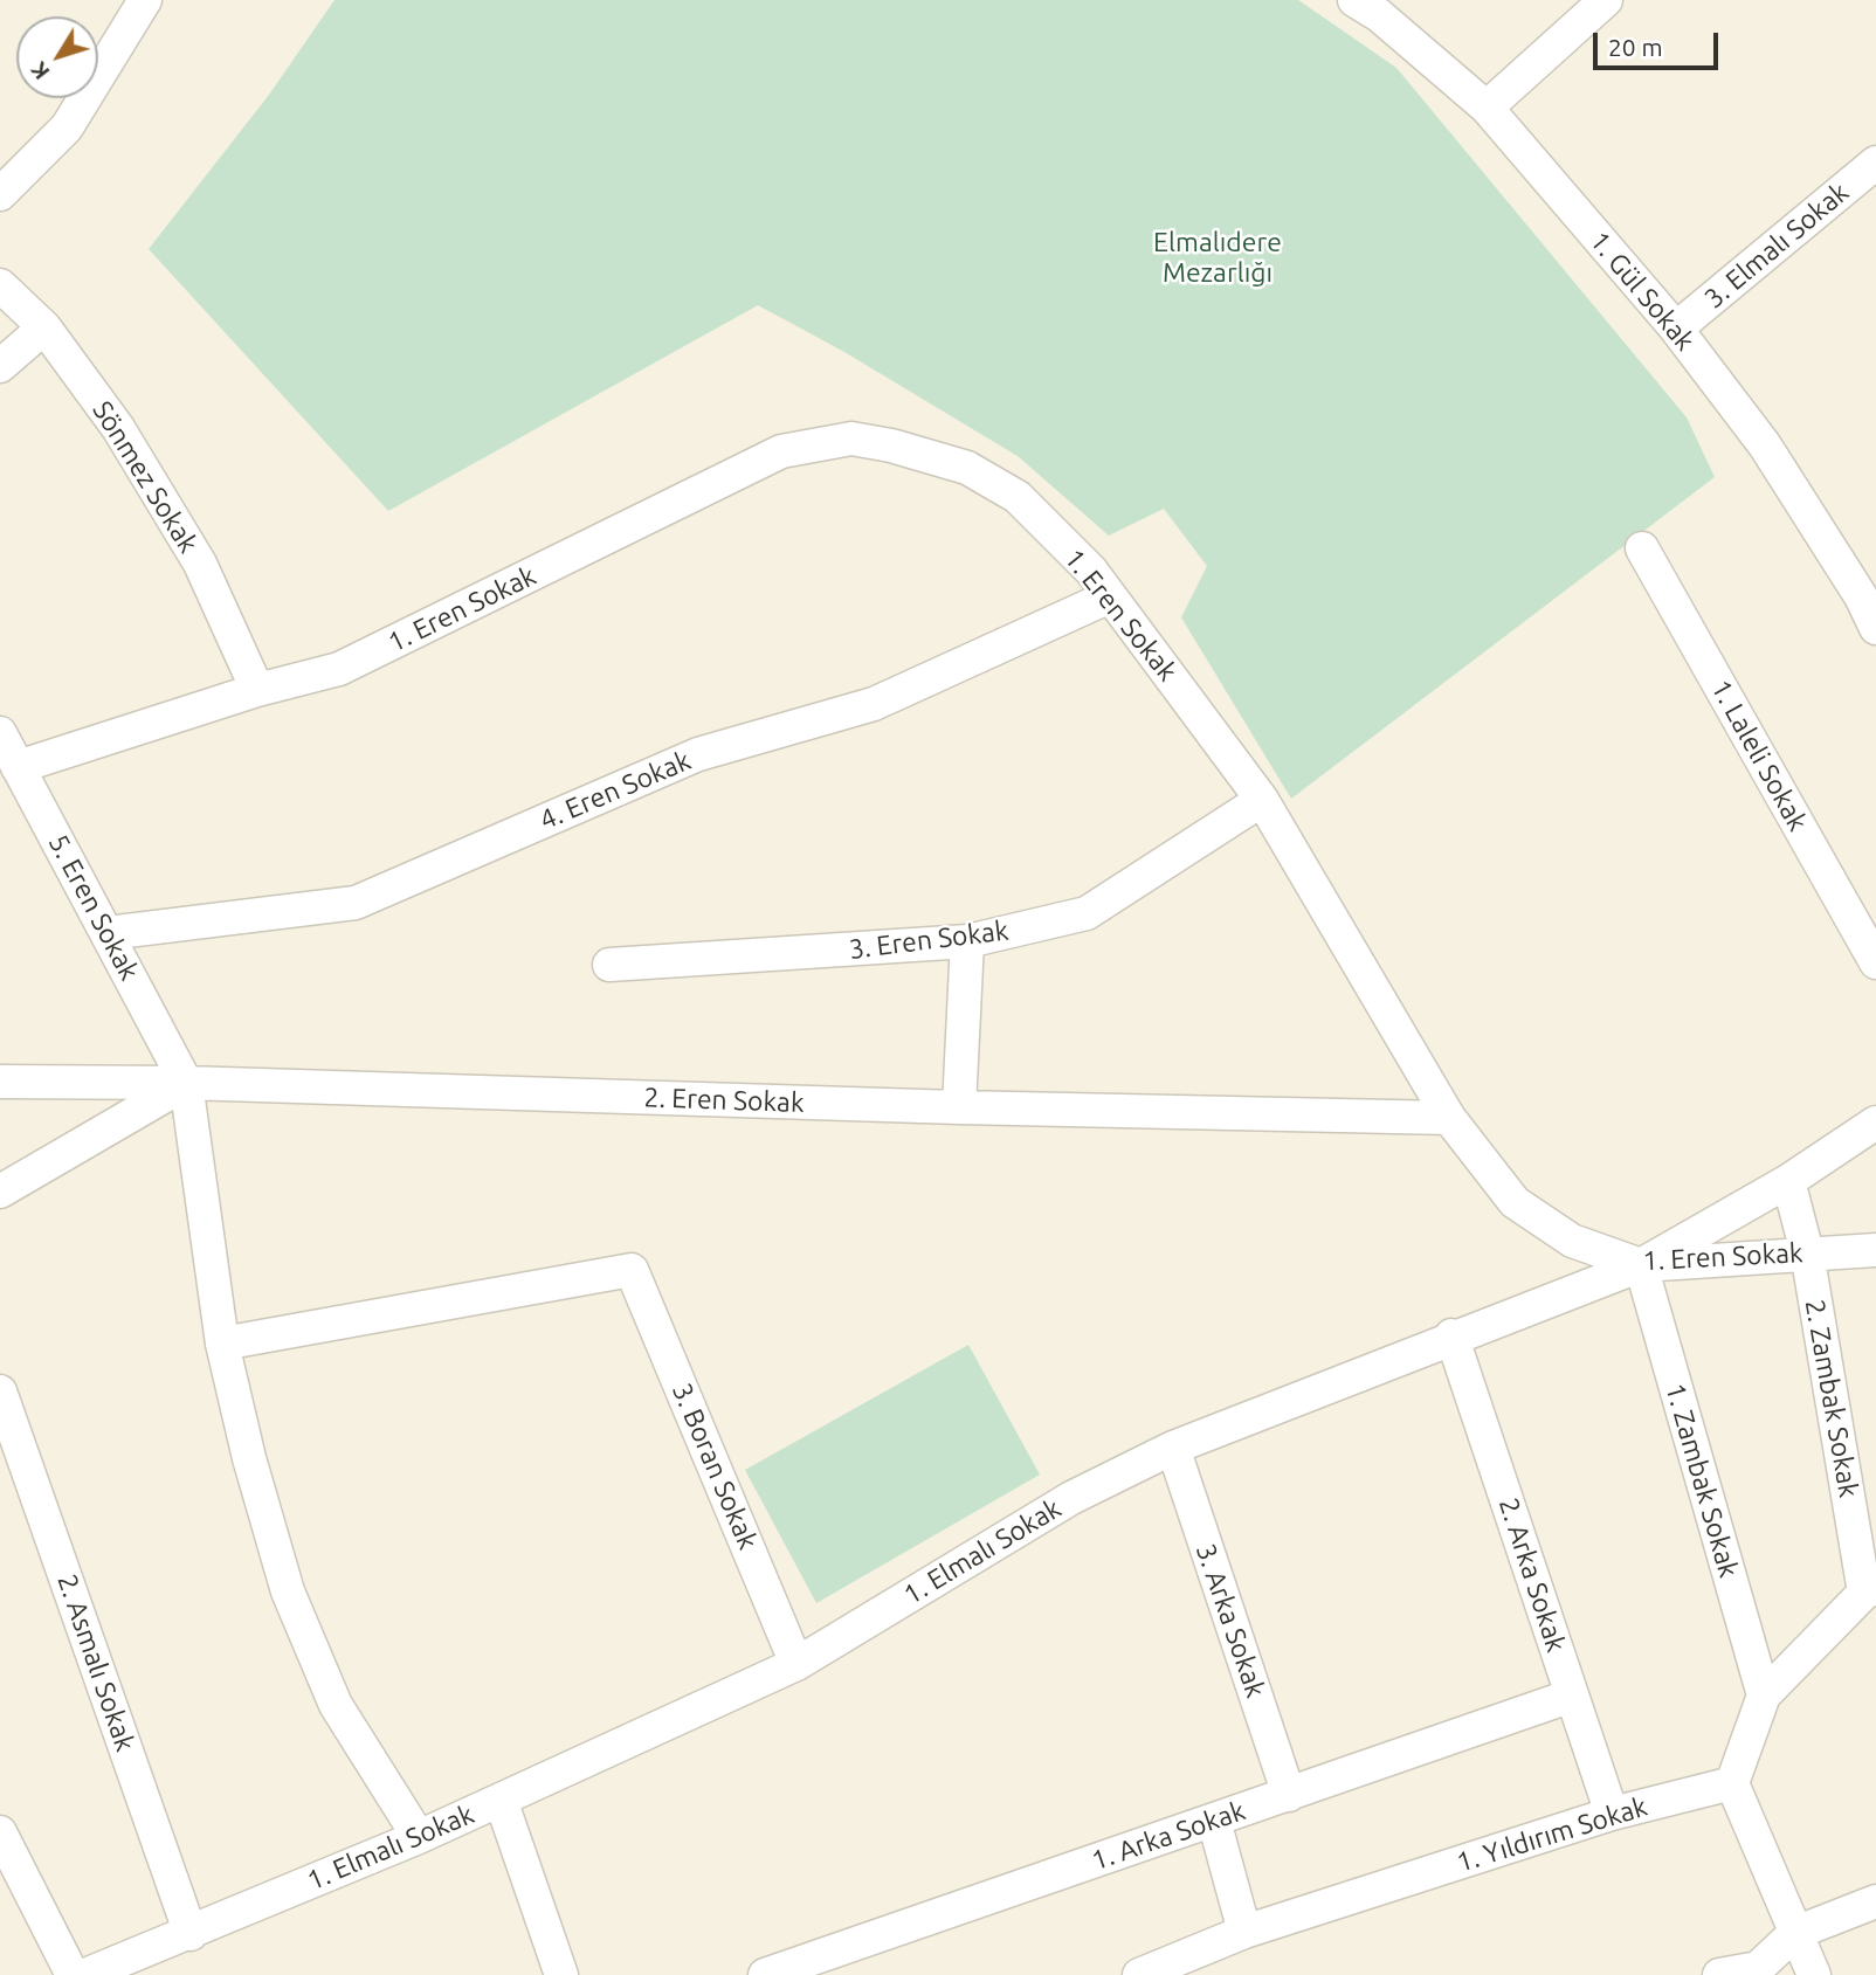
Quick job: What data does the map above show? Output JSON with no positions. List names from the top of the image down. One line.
{"streets":{"street":["3. Elmalı Sokak","1. Gül Sokak","Sönmez Sokak","1. Eren Sokak","1. Laleli Sokak","4. Eren Sokak","5. Eren Sokak","3. Eren Sokak","2. Eren Sokak","2. Zambak Sokak","3. Boran Sokak","1. Zambak Sokak","1. Elmalı Sokak","2. Arka Sokak","3. Arka Sokak","2. Asmalı Sokak","1. Yıldırım Sokak","1. Arka Sokak"]},"crossings":[["3. Elmalı Sokak","1. Gül Sokak"],["Sönmez Sokak","1. Eren Sokak"],["1. Eren Sokak","4. Eren Sokak"],["1. Eren Sokak","5. Eren Sokak"],["1. Eren Sokak","3. Eren Sokak"],["1. Eren Sokak","2. Eren Sokak"],["1. Eren Sokak","2. Zambak Sokak"],["1. Eren Sokak","1. Zambak Sokak"],["1. Eren Sokak","1. Elmalı Sokak"],["4. Eren Sokak","5. Eren Sokak"],["5. Eren Sokak","2. Eren Sokak"],["5. Eren Sokak","3. Boran Sokak"],["5. Eren Sokak","1. Elmalı Sokak"],["2. Zambak Sokak","1. Elmalı Sokak"],["3. Boran Sokak","1. Elmalı Sokak"],["1. Zambak Sokak","1. Elmalı Sokak"],["1. Elmalı Sokak","2. Arka Sokak"],["1. Elmalı Sokak","3. Arka Sokak"],["1. Elmalı Sokak","2. Asmalı Sokak"],["2. Arka Sokak","1. Yıldırım Sokak"],["2. Arka Sokak","1. Arka Sokak"],["3. Arka Sokak","1. Arka Sokak"]],"parks":["Elmalıdere Mezarlığı"],"scale_bar":"20 m","north":"bottom left"}
